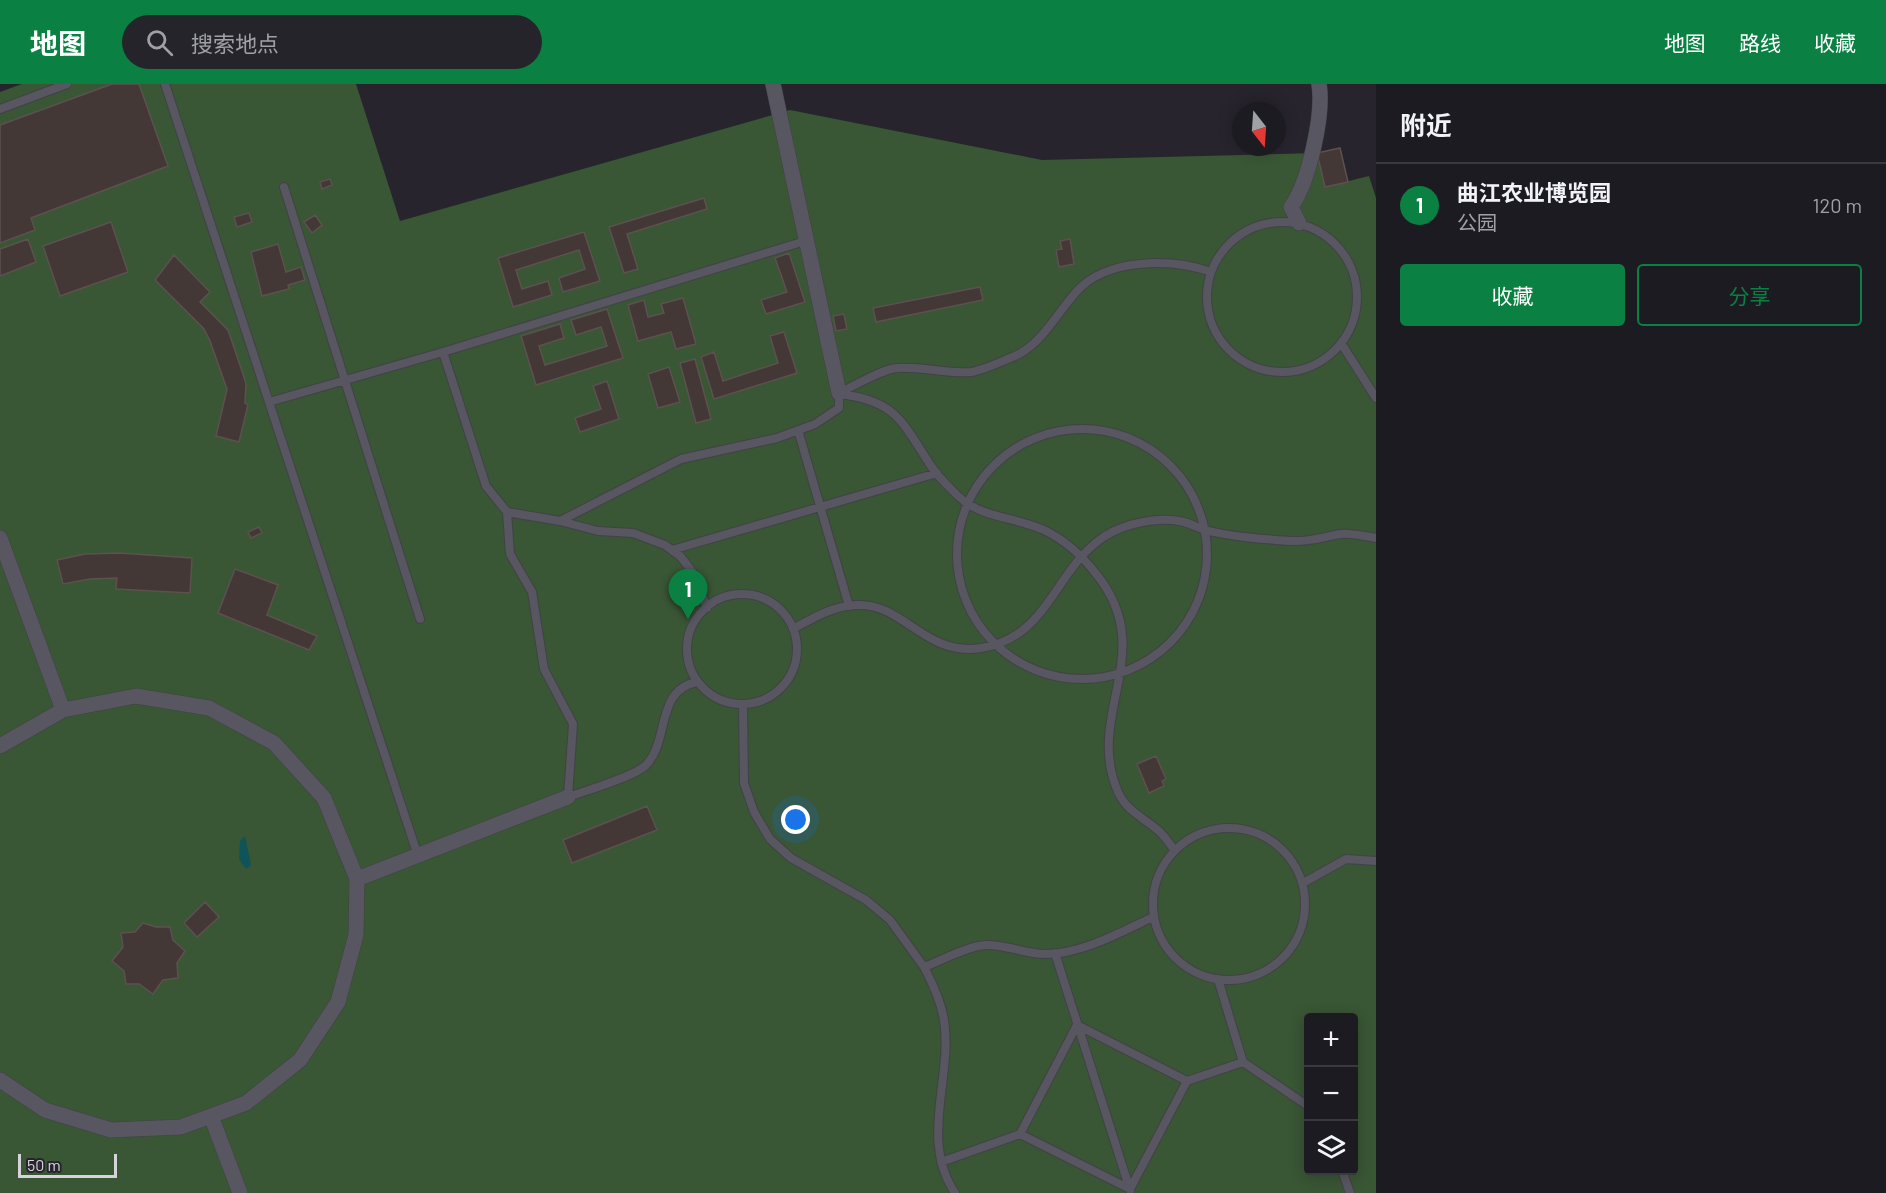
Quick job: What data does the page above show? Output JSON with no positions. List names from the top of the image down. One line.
{"scale_bar":"50 m","north":"bottom","page":{"header":"地图","search":"搜索地点","nav":["地图","路线","收藏"],"heading":"附近","list":[{"mark":"1","name":"曲江农业博览园","note":"公园","value":"120 m"}],"buttons":["收藏","分享"],"pins":"1","map_buttons":["+","−"],"scale":"50 m"}}
